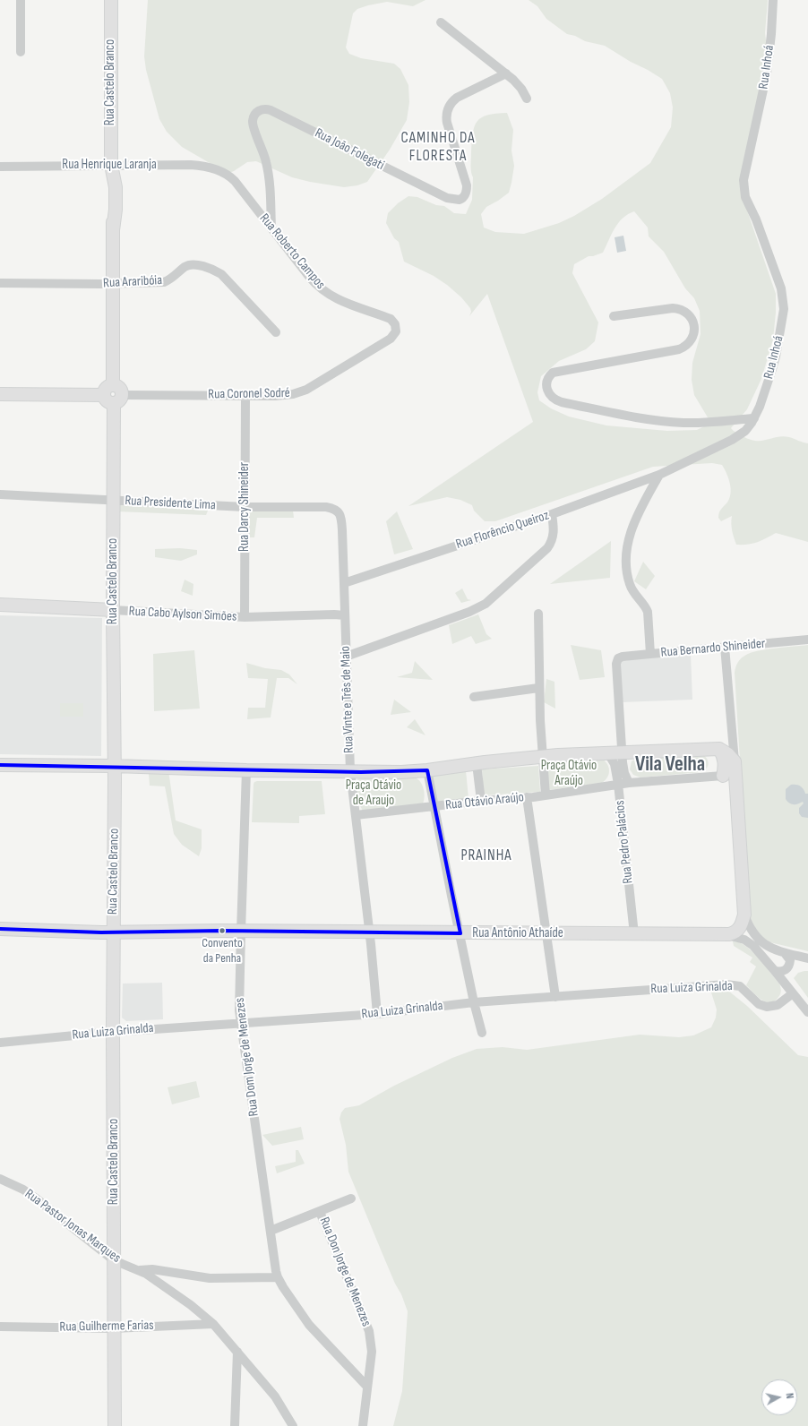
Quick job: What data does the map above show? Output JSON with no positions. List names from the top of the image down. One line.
{"streets":{"main road":["Rua Castelo Branco","Rua Cabo Aylson Simões","Rua Antônio Athaíde"],"street":["Rua Inhoá","Rua João Folegati","Rua Henrique Laranja","Rua Roberto Campos","Rua Araribóia","Rua Coronel Sodré","Rua Presidente Lima","Rua Darcy Shineider","Rua Florêncio Queiroz","Rua Bernardo Shineider","Rua Vinte e Três de Maio","Rua Otávio Araújo","Rua Pedro Palácios","Rua Luiza Grinalda","Rua Dom Jorge de Menezes","Rua Pastor Jonas Marques","Rua Don Jorge de Menezes","Rua Guilherme Farias"]},"crossings":[["Rua Inhoá","Rua Florêncio Queiroz"],["Rua Castelo Branco","Rua Henrique Laranja"],["Rua Castelo Branco","Rua Araribóia"],["Rua Castelo Branco","Rua Coronel Sodré"],["Rua Castelo Branco","Rua Presidente Lima"],["Rua Castelo Branco","Rua Cabo Aylson Simões"],["Rua Castelo Branco","Rua Antônio Athaíde"],["Rua Castelo Branco","Rua Luiza Grinalda"],["Rua Castelo Branco","Rua Pastor Jonas Marques"],["Rua Castelo Branco","Rua Guilherme Farias"],["Rua João Folegati","Rua Roberto Campos"],["Rua Henrique Laranja","Rua Roberto Campos"],["Rua Roberto Campos","Rua Coronel Sodré"],["Rua Coronel Sodré","Rua Darcy Shineider"],["Rua Presidente Lima","Rua Darcy Shineider"],["Rua Presidente Lima","Rua Vinte e Três de Maio"],["Rua Darcy Shineider","Rua Cabo Aylson Simões"],["Rua Florêncio Queiroz","Rua Vinte e Três de Maio"],["Rua Cabo Aylson Simões","Rua Vinte e Três de Maio"],["Rua Vinte e Três de Maio","Rua Otávio Araújo"],["Rua Vinte e Três de Maio","Rua Antônio Athaíde"],["Rua Vinte e Três de Maio","Rua Luiza Grinalda"],["Rua Otávio Araújo","Rua Pedro Palácios"],["Rua Pedro Palácios","Rua Antônio Athaíde"],["Rua Antônio Athaíde","Rua Dom Jorge de Menezes"],["Rua Luiza Grinalda","Rua Dom Jorge de Menezes"],["Rua Dom Jorge de Menezes","Rua Don Jorge de Menezes"],["Rua Pastor Jonas Marques","Rua Guilherme Farias"]],"districts":["CAMINHO DA FLORESTA","Vila Velha","PRAINHA"],"parks":["Praça Otávio Araújo","Praça Otávio de Araujo"],"places":["Convento da Penha"],"north":"right"}
